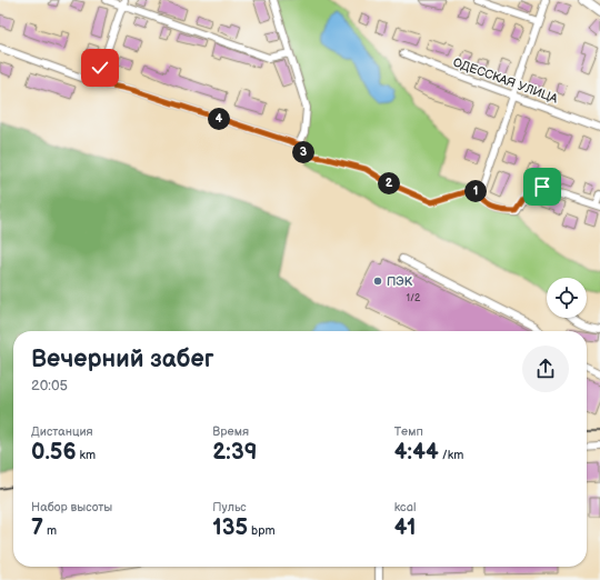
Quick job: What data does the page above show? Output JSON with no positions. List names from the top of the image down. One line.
{"streets":{"street":["ОДЕССКАЯ УЛИЦА"]},"places":["ПЭК"],"house_numbers":["1/2"],"page":{"pins":["4","3","2","1"],"heading":["Вечерний забег","20:05"],"stats":[["Дистанция","0.56 km"],["Время","2:39"],["Темп","4:44 /km"],["Набор высоты","7 m"],["Пульс","135 bpm"],["kcal","41"]]}}
